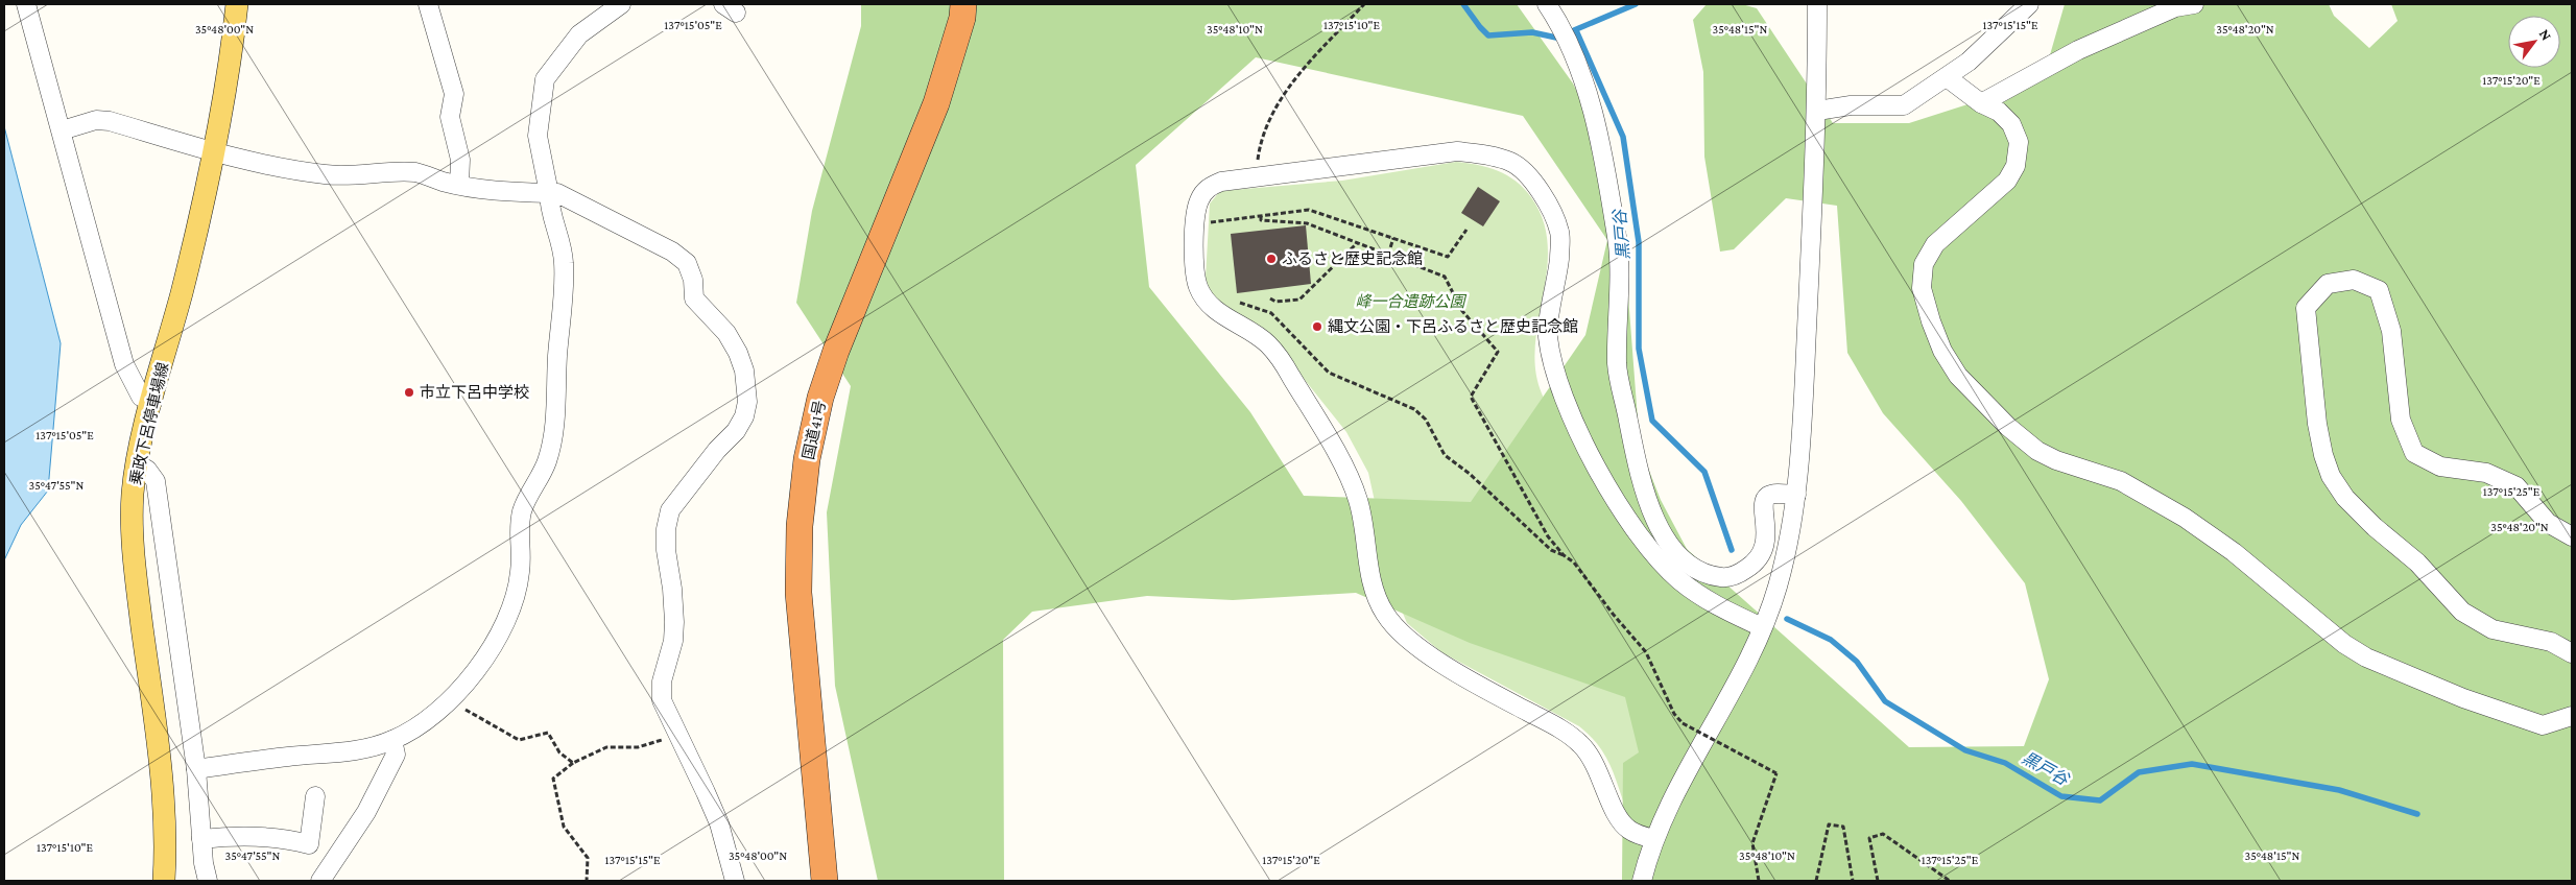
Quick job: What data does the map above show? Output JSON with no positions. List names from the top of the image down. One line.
{"streets":{"highway":["国道41号"],"main road":["乗政下呂停車場線"]},"water":["黒戸谷"],"parks":["峰一合遺跡公園"],"places":["ふるさと歴史記念館","縄文公園・下呂ふるさと歴史記念館","市立下呂中学校"],"north":"top right","coordinates":["137°15'15\"E","137°15'05\"E","137°15'10\"E","35°48'10\"N","35°48'00\"N","35°48'15\"N","35°48'20\"N","137°15'20\"E","35°47'55\"N","137°15'25\"E"]}
